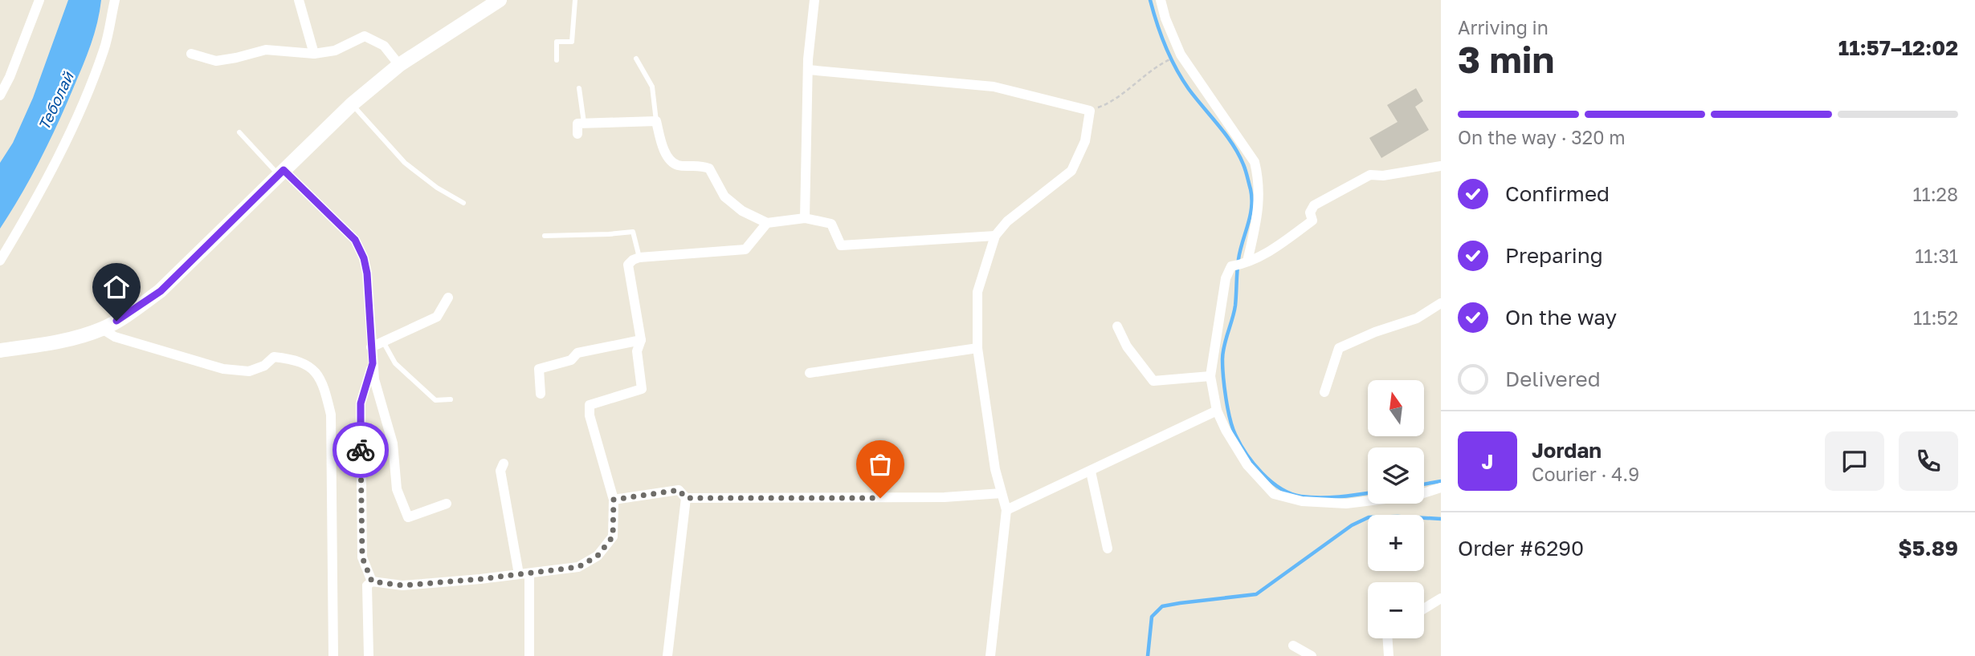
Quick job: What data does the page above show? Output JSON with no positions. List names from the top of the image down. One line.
{"water":["Теболай"],"north":"top","page":{"heading":["3 min","Arriving in","11:57–12:02"],"panel":["Jordan","Courier · 4.9","Order #6290","$5.89"],"bar":"On the way · 320 m","list":[["Confirmed","11:28"],["Preparing","11:31"],["On the way","11:52"],"Delivered"],"map_buttons":["+","−"],"round":"J"}}
